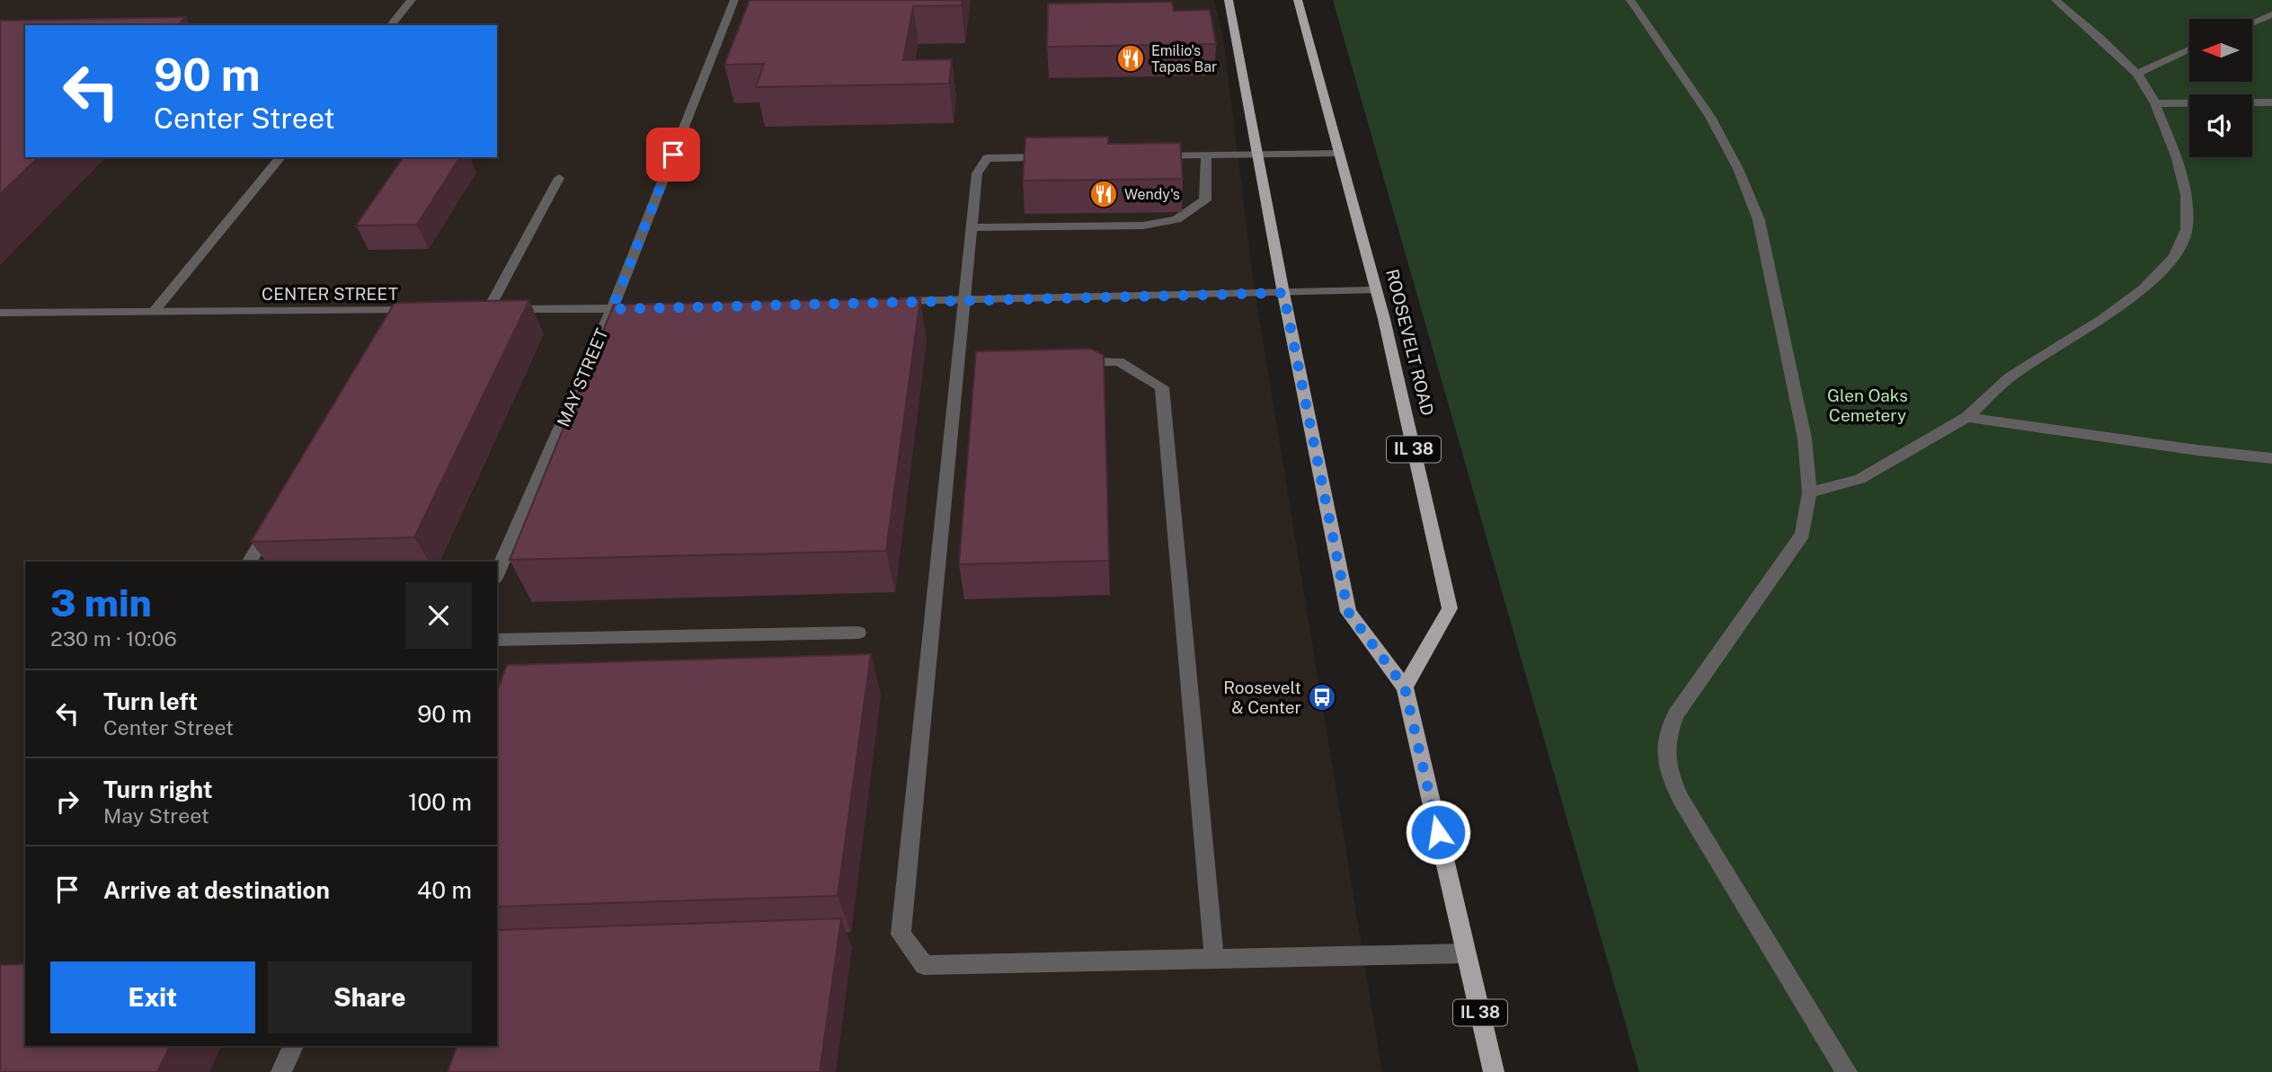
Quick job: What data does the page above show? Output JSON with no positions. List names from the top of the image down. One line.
{"streets":{"main road":["ROOSEVELT ROAD","IL 38"],"street":["CENTER STREET","MAY STREET"]},"crossings":[["ROOSEVELT ROAD","IL 38"]],"parks":["Glen Oaks Cemetery"],"places":{"restaurant":["Emilio's Tapas Bar","Wendy's"],"bus stop":["Roosevelt & Center"]},"north":"left","page":{"turn":["90 m","Center Street"],"heading":["3 min","230 m · 10:06"],"list":[{"name":"Turn left","note":"Center Street","value":"90 m"},{"name":"Turn right","note":"May Street","value":"100 m"},{"name":"Arrive at destination","value":"40 m"}],"buttons":["Exit","Share"]}}
